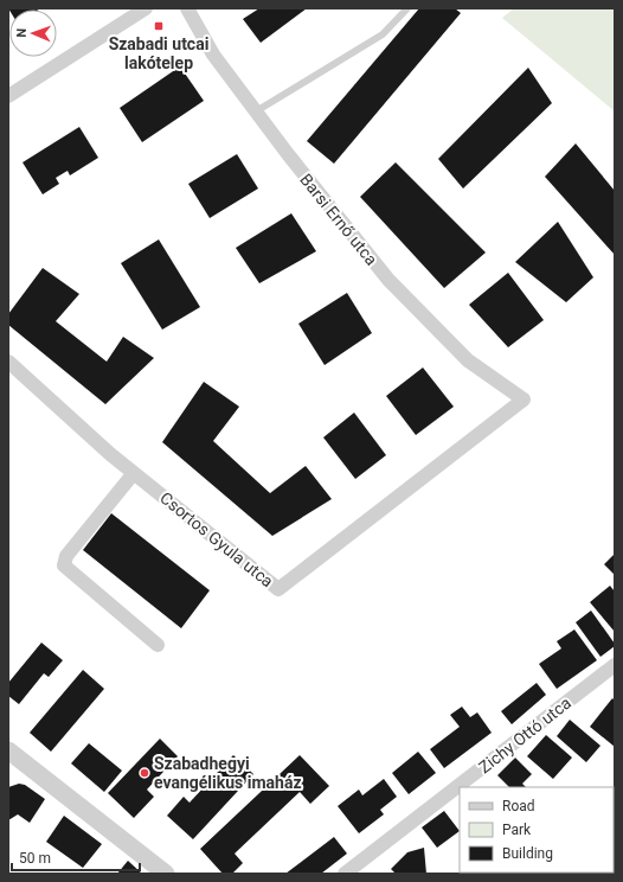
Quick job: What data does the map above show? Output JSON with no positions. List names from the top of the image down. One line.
{"streets":{"street":["Barsi Ernő utca","Csortos Gyula utca","Zichy Ottó utca"]},"crossings":[["Barsi Ernő utca","Csortos Gyula utca"]],"places":{"transit":["Szabadi utcai lakótelep"],"other":["Szabadhegyi evangélikus imaház"]},"legend":["Road","Park","Building"],"scale_bar":"50 m","north":"left"}
